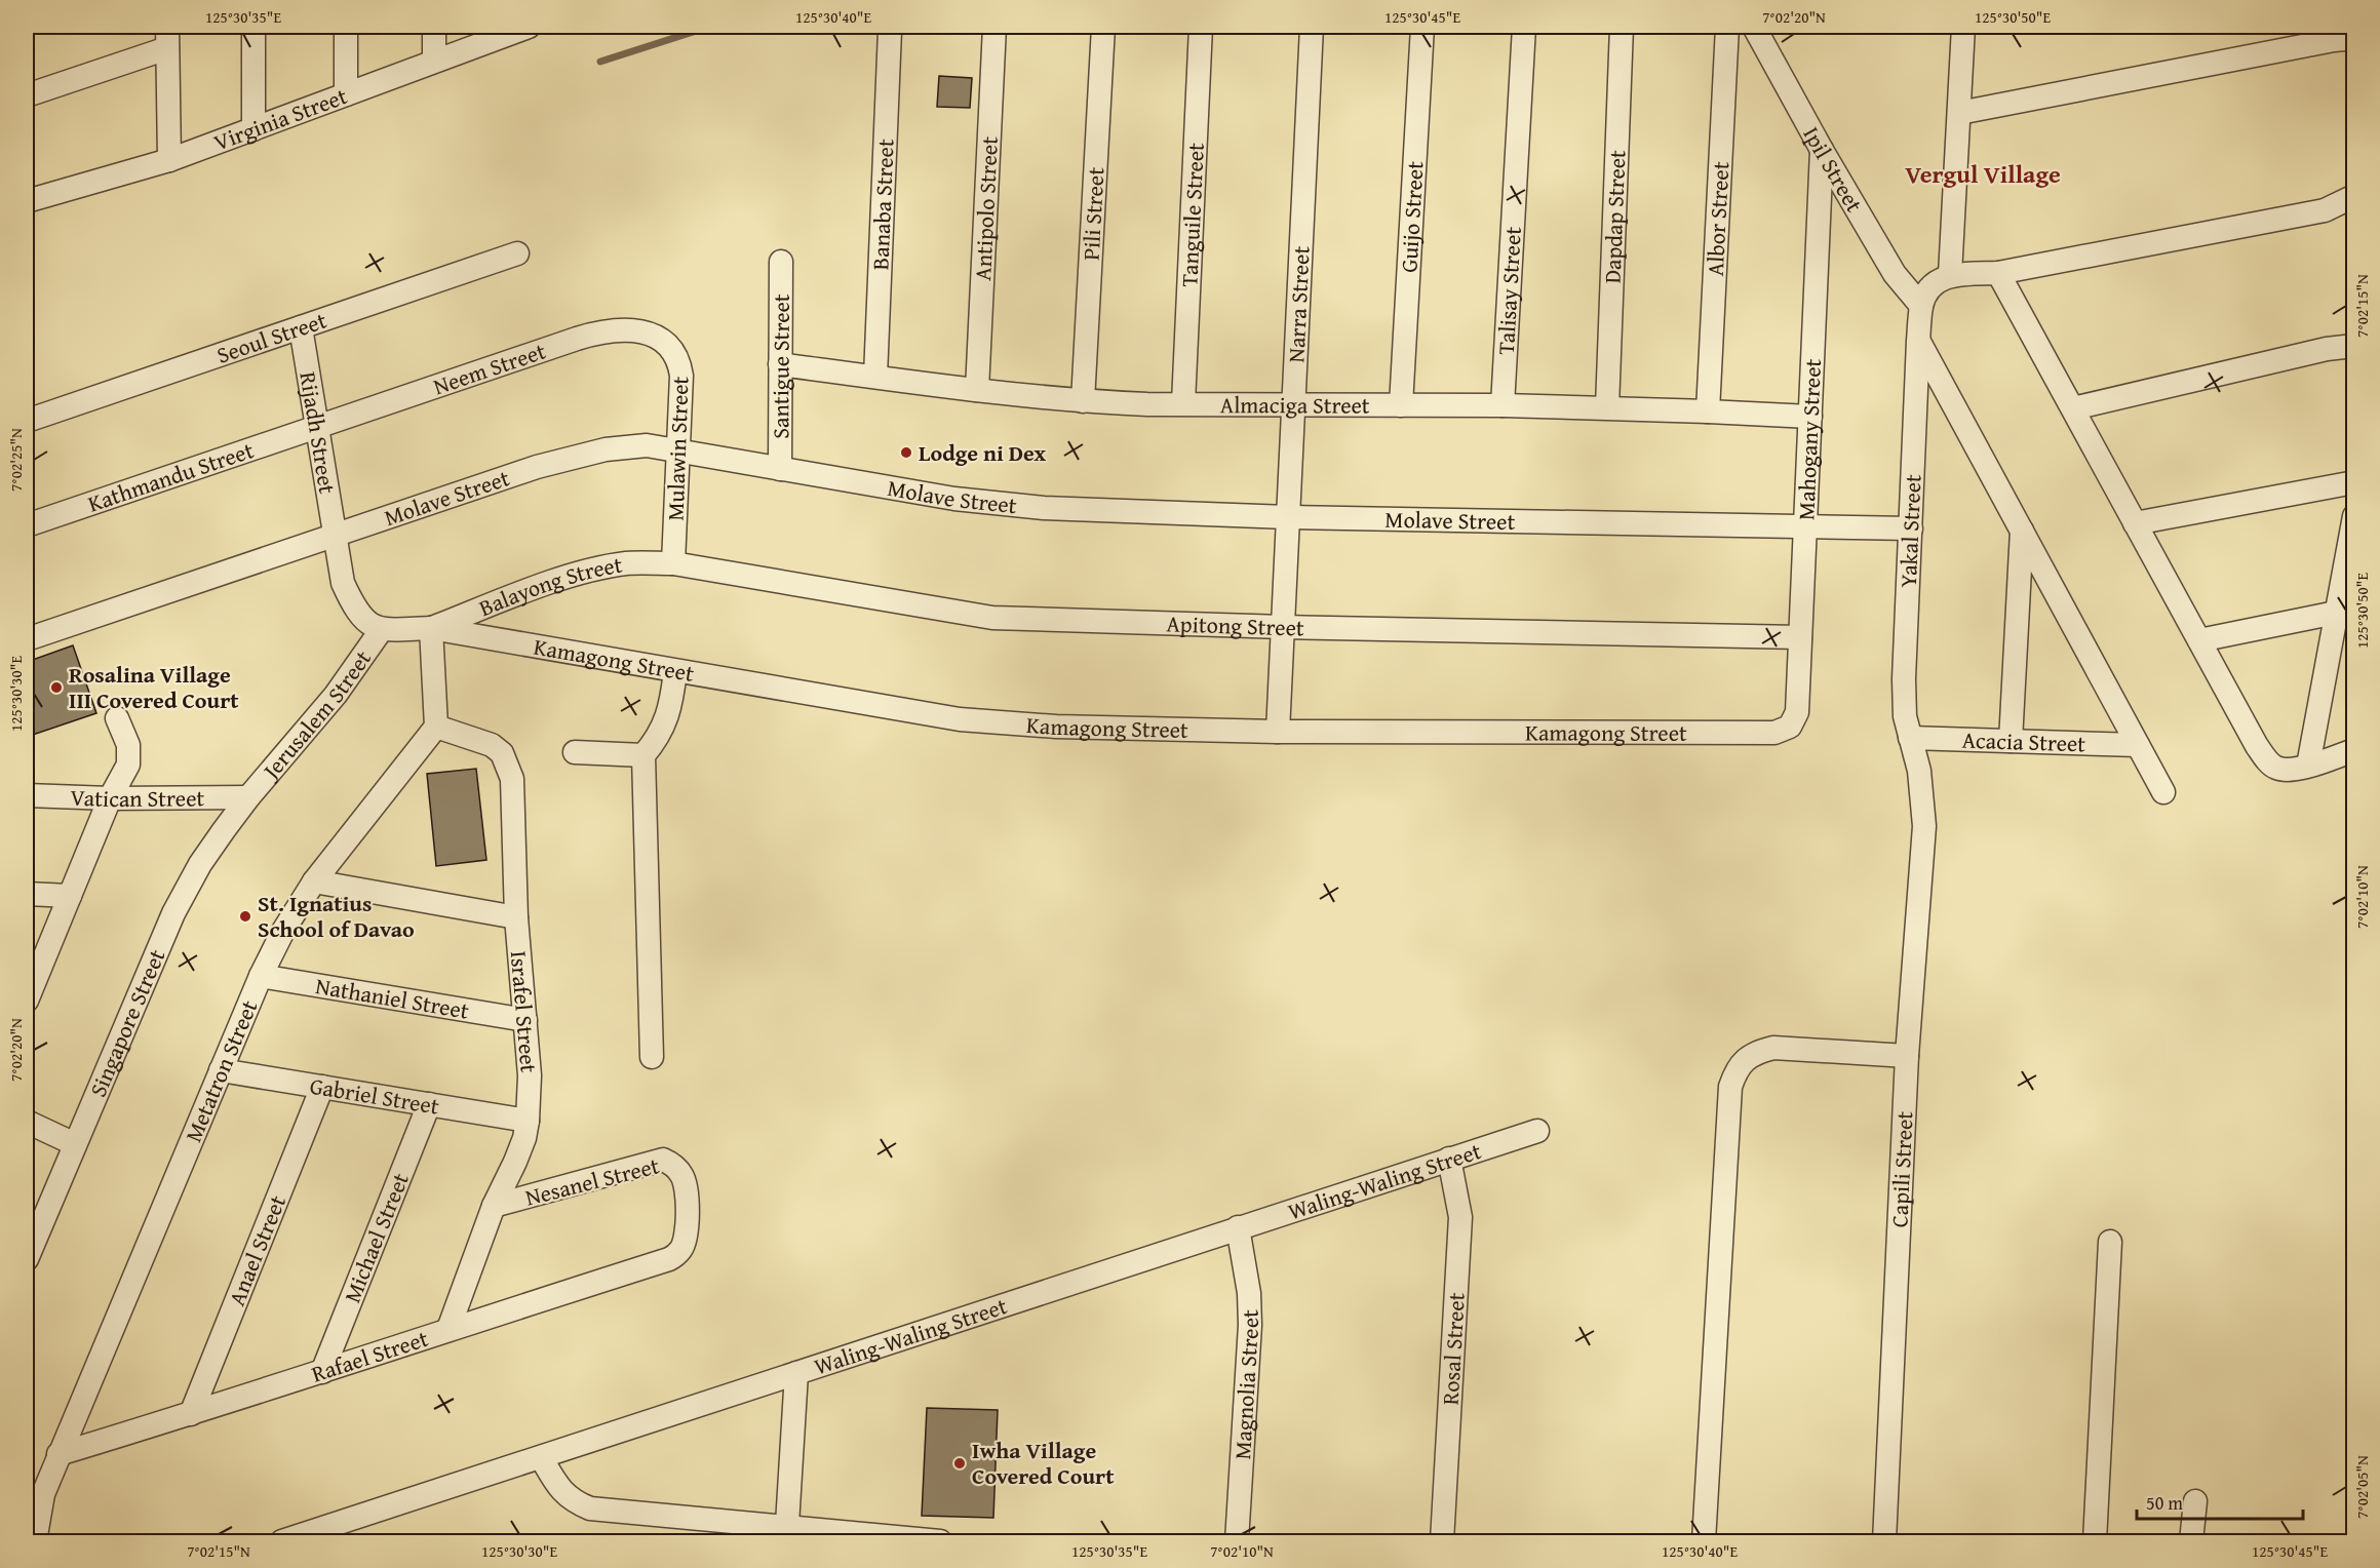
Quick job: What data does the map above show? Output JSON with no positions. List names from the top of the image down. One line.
{"streets":{"street":["Virginia Street","Ipil Street","Banaba Street","Antipolo Street","Pili Street","Tanguile Street","Guijo Street","Dapdap Street","Albor Street","Talisay Street","Narra Street","Seoul Street","Santigue Street","Neem Street","Almaciga Street","Rijadh Street","Mahogany Street","Mulawin Street","Kathmandu Street","Molave Street","Yakal Street","Balayong Street","Apitong Street","Kamagong Street","Jerusalem Street","Acacia Street","Vatican Street","Nathaniel Street","Israfel Street","Singapore Street","Metatron Street","Gabriel Street","Capili Street","Waling-Waling Street","Nesanel Street","Michael Street","Anael Street","Rosal Street","Rafael Street","Magnolia Street"]},"crossings":[["Ipil Street","Mahogany Street"],["Ipil Street","Yakal Street"],["Banaba Street","Almaciga Street"],["Antipolo Street","Almaciga Street"],["Pili Street","Almaciga Street"],["Tanguile Street","Almaciga Street"],["Guijo Street","Almaciga Street"],["Dapdap Street","Almaciga Street"],["Albor Street","Almaciga Street"],["Talisay Street","Almaciga Street"],["Narra Street","Almaciga Street"],["Narra Street","Molave Street"],["Narra Street","Apitong Street"],["Narra Street","Kamagong Street"],["Seoul Street","Rijadh Street"],["Santigue Street","Almaciga Street"],["Santigue Street","Molave Street"],["Neem Street","Rijadh Street"],["Neem Street","Mulawin Street"],["Neem Street","Kathmandu Street"],["Almaciga Street","Mahogany Street"],["Rijadh Street","Kathmandu Street"],["Rijadh Street","Molave Street"],["Rijadh Street","Jerusalem Street"],["Mahogany Street","Molave Street"],["Mahogany Street","Apitong Street"],["Mahogany Street","Kamagong Street"],["Mulawin Street","Molave Street"],["Mulawin Street","Balayong Street"],["Mulawin Street","Apitong Street"],["Molave Street","Yakal Street"],["Yakal Street","Acacia Street"],["Yakal Street","Capili Street"],["Balayong Street","Apitong Street"],["Balayong Street","Kamagong Street"],["Jerusalem Street","Vatican Street"],["Jerusalem Street","Singapore Street"],["Vatican Street","Singapore Street"],["Nathaniel Street","Israfel Street"],["Nathaniel Street","Metatron Street"],["Israfel Street","Metatron Street"],["Israfel Street","Gabriel Street"],["Israfel Street","Nesanel Street"],["Israfel Street","Rafael Street"],["Metatron Street","Gabriel Street"],["Metatron Street","Rafael Street"],["Gabriel Street","Michael Street"],["Gabriel Street","Anael Street"],["Waling-Waling Street","Rosal Street"],["Waling-Waling Street","Magnolia Street"],["Nesanel Street","Rafael Street"],["Michael Street","Rafael Street"],["Anael Street","Rafael Street"]],"districts":["Vergul Village"],"places":["Lodge ni Dex","Rosalina Village III Covered Court","St. Ignatius School of Davao","Iwha Village Covered Court"],"scale_bar":"50 m","coordinates":["125°30'35\"E","125°30'40\"E","125°30'45\"E","7°02'20\"N","125°30'50\"E","7°02'15\"N","7°02'25\"N","125°30'30\"E","7°02'10\"N","7°02'05\"N"]}
